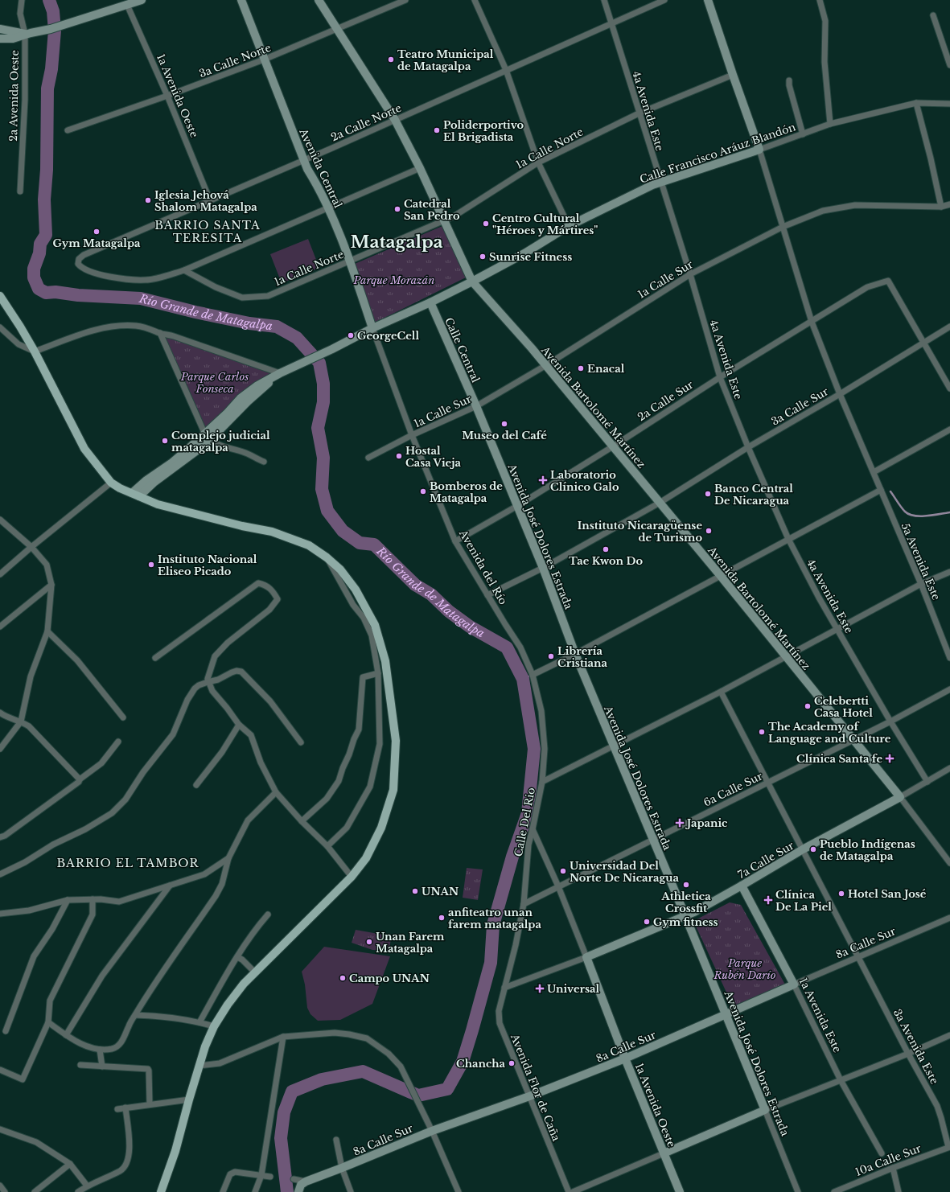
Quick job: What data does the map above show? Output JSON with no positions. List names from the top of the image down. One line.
{"streets":{"street":["3a Calle Norte","2a Avenida Oeste","1a Avenida Oeste","4a Avenida Este","2a Calle Norte","1a Calle Norte","Calle Francisco Aráuz Blandón","Avenida Central","1a Calle Sur","Calle Central","2a Calle Sur","3a Calle Sur","Avenida Bartolomé Martínez","Avenida José Dolores Estrada","5a Avenida Este","Avenida del Río","6a Calle Sur","Calle Del Rio","7a Calle Sur","8a Calle Sur","1a Avenida Este","3a Avenida Este","Avenida Flor de Caña","10a Calle Sur"]},"crossings":[["3a Calle Norte","1a Avenida Oeste"],["3a Calle Norte","Avenida Central"],["3a Calle Norte","Avenida Bartolomé Martínez"],["1a Avenida Oeste","2a Calle Norte"],["1a Avenida Oeste","6a Calle Sur"],["1a Avenida Oeste","Calle Del Rio"],["1a Avenida Oeste","7a Calle Sur"],["1a Avenida Oeste","8a Calle Sur"],["4a Avenida Este","2a Calle Norte"],["4a Avenida Este","1a Calle Norte"],["4a Avenida Este","Calle Francisco Aráuz Blandón"],["4a Avenida Este","1a Calle Sur"],["4a Avenida Este","2a Calle Sur"],["4a Avenida Este","3a Calle Sur"],["4a Avenida Este","6a Calle Sur"],["2a Calle Norte","1a Calle Norte"],["2a Calle Norte","Avenida Central"],["2a Calle Norte","Avenida Bartolomé Martínez"],["1a Calle Norte","Avenida Central"],["1a Calle Norte","Avenida Bartolomé Martínez"],["Calle Francisco Aráuz Blandón","Avenida Central"],["Calle Francisco Aráuz Blandón","Calle Central"],["Calle Francisco Aráuz Blandón","Avenida Bartolomé Martínez"],["Calle Francisco Aráuz Blandón","5a Avenida Este"],["Calle Francisco Aráuz Blandón","Avenida del Río"],["Avenida Central","Avenida del Río"],["1a Calle Sur","Calle Central"],["1a Calle Sur","Avenida Bartolomé Martínez"],["1a Calle Sur","Avenida José Dolores Estrada"],["1a Calle Sur","5a Avenida Este"],["1a Calle Sur","Avenida del Río"],["Calle Central","Avenida José Dolores Estrada"],["2a Calle Sur","3a Calle Sur"],["2a Calle Sur","Avenida Bartolomé Martínez"],["2a Calle Sur","Avenida José Dolores Estrada"],["2a Calle Sur","5a Avenida Este"],["2a Calle Sur","Avenida del Río"],["3a Calle Sur","Avenida Bartolomé Martínez"],["3a Calle Sur","Avenida José Dolores Estrada"],["3a Calle Sur","5a Avenida Este"],["3a Calle Sur","Avenida del Río"],["Avenida Bartolomé Martínez","6a Calle Sur"],["Avenida Bartolomé Martínez","7a Calle Sur"],["Avenida José Dolores Estrada","6a Calle Sur"],["Avenida José Dolores Estrada","7a Calle Sur"],["Avenida José Dolores Estrada","8a Calle Sur"],["Avenida del Río","Calle Del Rio"],["6a Calle Sur","Calle Del Rio"],["6a Calle Sur","3a Avenida Este"],["7a Calle Sur","1a Avenida Este"],["7a Calle Sur","3a Avenida Este"],["8a Calle Sur","1a Avenida Este"],["8a Calle Sur","3a Avenida Este"],["8a Calle Sur","Avenida Flor de Caña"],["3a Avenida Este","10a Calle Sur"]],"districts":["BARRIO SANTA TERESITA","Matagalpa","BARRIO EL TAMBOR"],"water":["Río Grande de Matagalpa"],"parks":["Parque Morazán","Parque Carlos Fonseca","Parque Rubén Darío"],"places":{"other":["Teatro Municipal de Matagalpa","Poliderportivo El Brigadista","Iglesia Jehová Shalom Matagalpa","Catedral San Pedro","Centro Cultural \"Héroes y Mártires\"","Gym Matagalpa","Sunrise Fitness","GeorgeCell","Enacal","Museo del Café","Complejo judicial matagalpa","Hostal Casa Vieja","Bomberos de Matagalpa","Banco Central De Nicaragua","Instituto Nicaragüense de Turismo","Tae Kwon Do","Instituto Nacional Eliseo Picado","Librería Cristiana","Celebertti Casa Hotel","The Academy of Language and Culture","Pueblo Indígenas de Matagalpa","Universidad Del Norte De Nicaragua","Athletica Crossfit","UNAN","Hotel San José","anfiteatro unan farem matagalpa","Gym fitness","Unan Farem Matagalpa","Campo UNAN","Chancha"],"health":["Laboratorio Clínico Galo","Clínica Santa fe","Japanic","Clínica De La Piel","Universal"]}}
